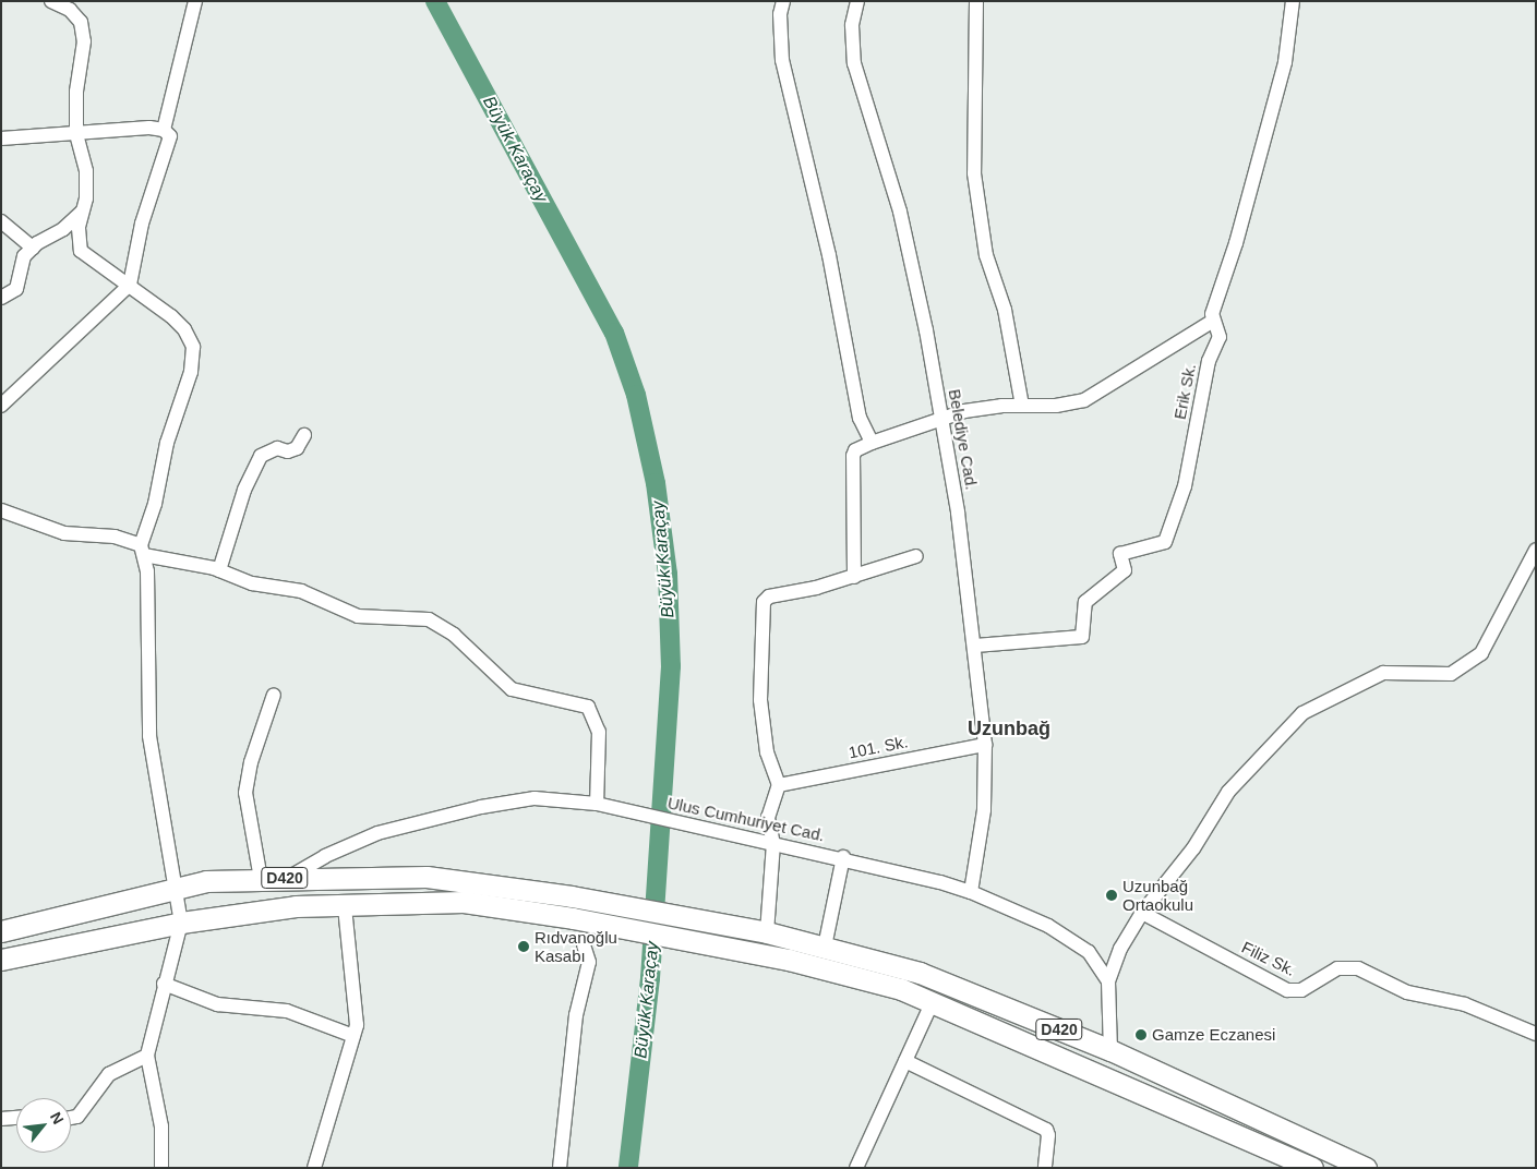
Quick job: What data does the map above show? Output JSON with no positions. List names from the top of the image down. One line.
{"streets":{"highway":["D420"],"street":["Erik Sk.","Belediye Cad.","101. Sk.","Ulus Cumhuriyet Cad.","Filiz Sk."]},"crossings":[["Erik Sk.","Belediye Cad."],["Belediye Cad.","101. Sk."],["Belediye Cad.","Ulus Cumhuriyet Cad."],["Ulus Cumhuriyet Cad.","D420"]],"districts":["Uzunbağ"],"water":["Büyük Karaçay"],"places":["Uzunbağ Ortaokulu","Rıdvanoğlu Kasabı","Gamze Eczanesi"],"north":"top right"}
